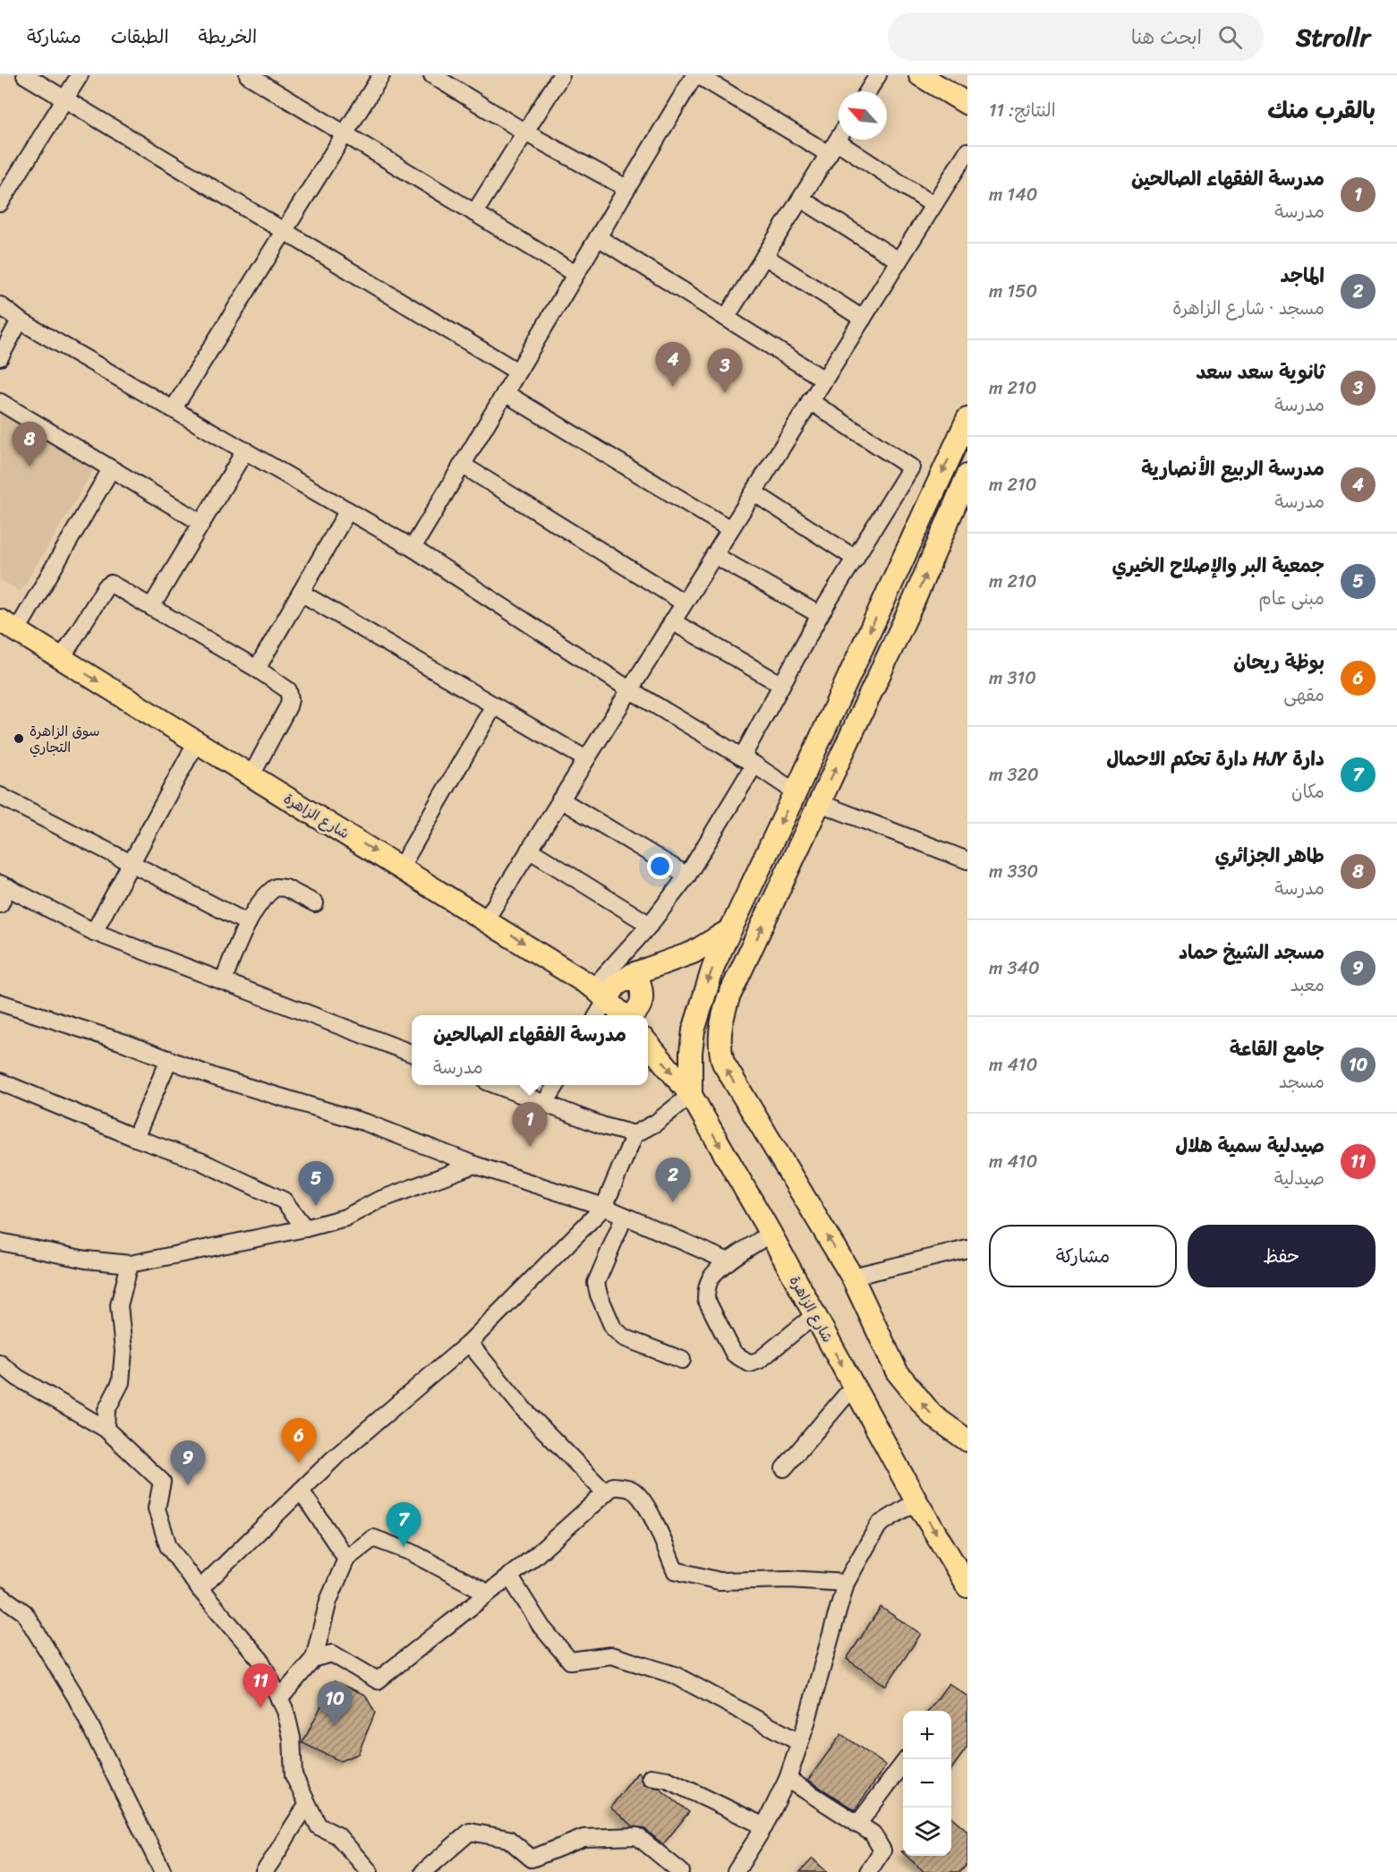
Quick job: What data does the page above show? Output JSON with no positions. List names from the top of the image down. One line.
{"streets":{"main road":["شارع الزاهرة"]},"one_way":["شارع الزاهرة"],"places":["سوق الزاهرة التجاري"],"north":"top left","page":{"header":"Strollr","search":"ابحث هنا","nav":["الخريطة","الطبقات","مشاركة"],"heading":["بالقرب منك","النتائج: 11"],"list":[{"mark":"1","name":"مدرسة الفقهاء الصالحين","note":"مدرسة","value":"140 m"},{"mark":"2","name":"الماجد","note":"مسجد · شارع الزاهرة","value":"150 m"},{"mark":"3","name":"ثانوية سعد سعد","note":"مدرسة","value":"210 m"},{"mark":"4","name":"مدرسة الربيع الأنصارية","note":"مدرسة","value":"210 m"},{"mark":"5","name":"جمعية البر والإصلاح الخيري","note":"مبنى عام","value":"210 m"},{"mark":"6","name":"بوظة ريحان","note":"مقهى","value":"310 m"},{"mark":"7","name":"دارة HJY دارة تحكم الاحمال","note":"مكان","value":"320 m"},{"mark":"8","name":"طاهر الجزائري","note":"مدرسة","value":"330 m"},{"mark":"9","name":"مسجد الشيخ حماد","note":"معبد","value":"340 m"},{"mark":"10","name":"جامع القاعة","note":"مسجد","value":"410 m"},{"mark":"11","name":"صيدلية سمية هلال","note":"صيدلية","value":"410 m"}],"pins":["4","3","8","1","2","5","6","9","7","11","10"],"popup":["مدرسة الفقهاء الصالحين","مدرسة"],"buttons":["حفظ","مشاركة"],"map_buttons":["+","−"]}}
